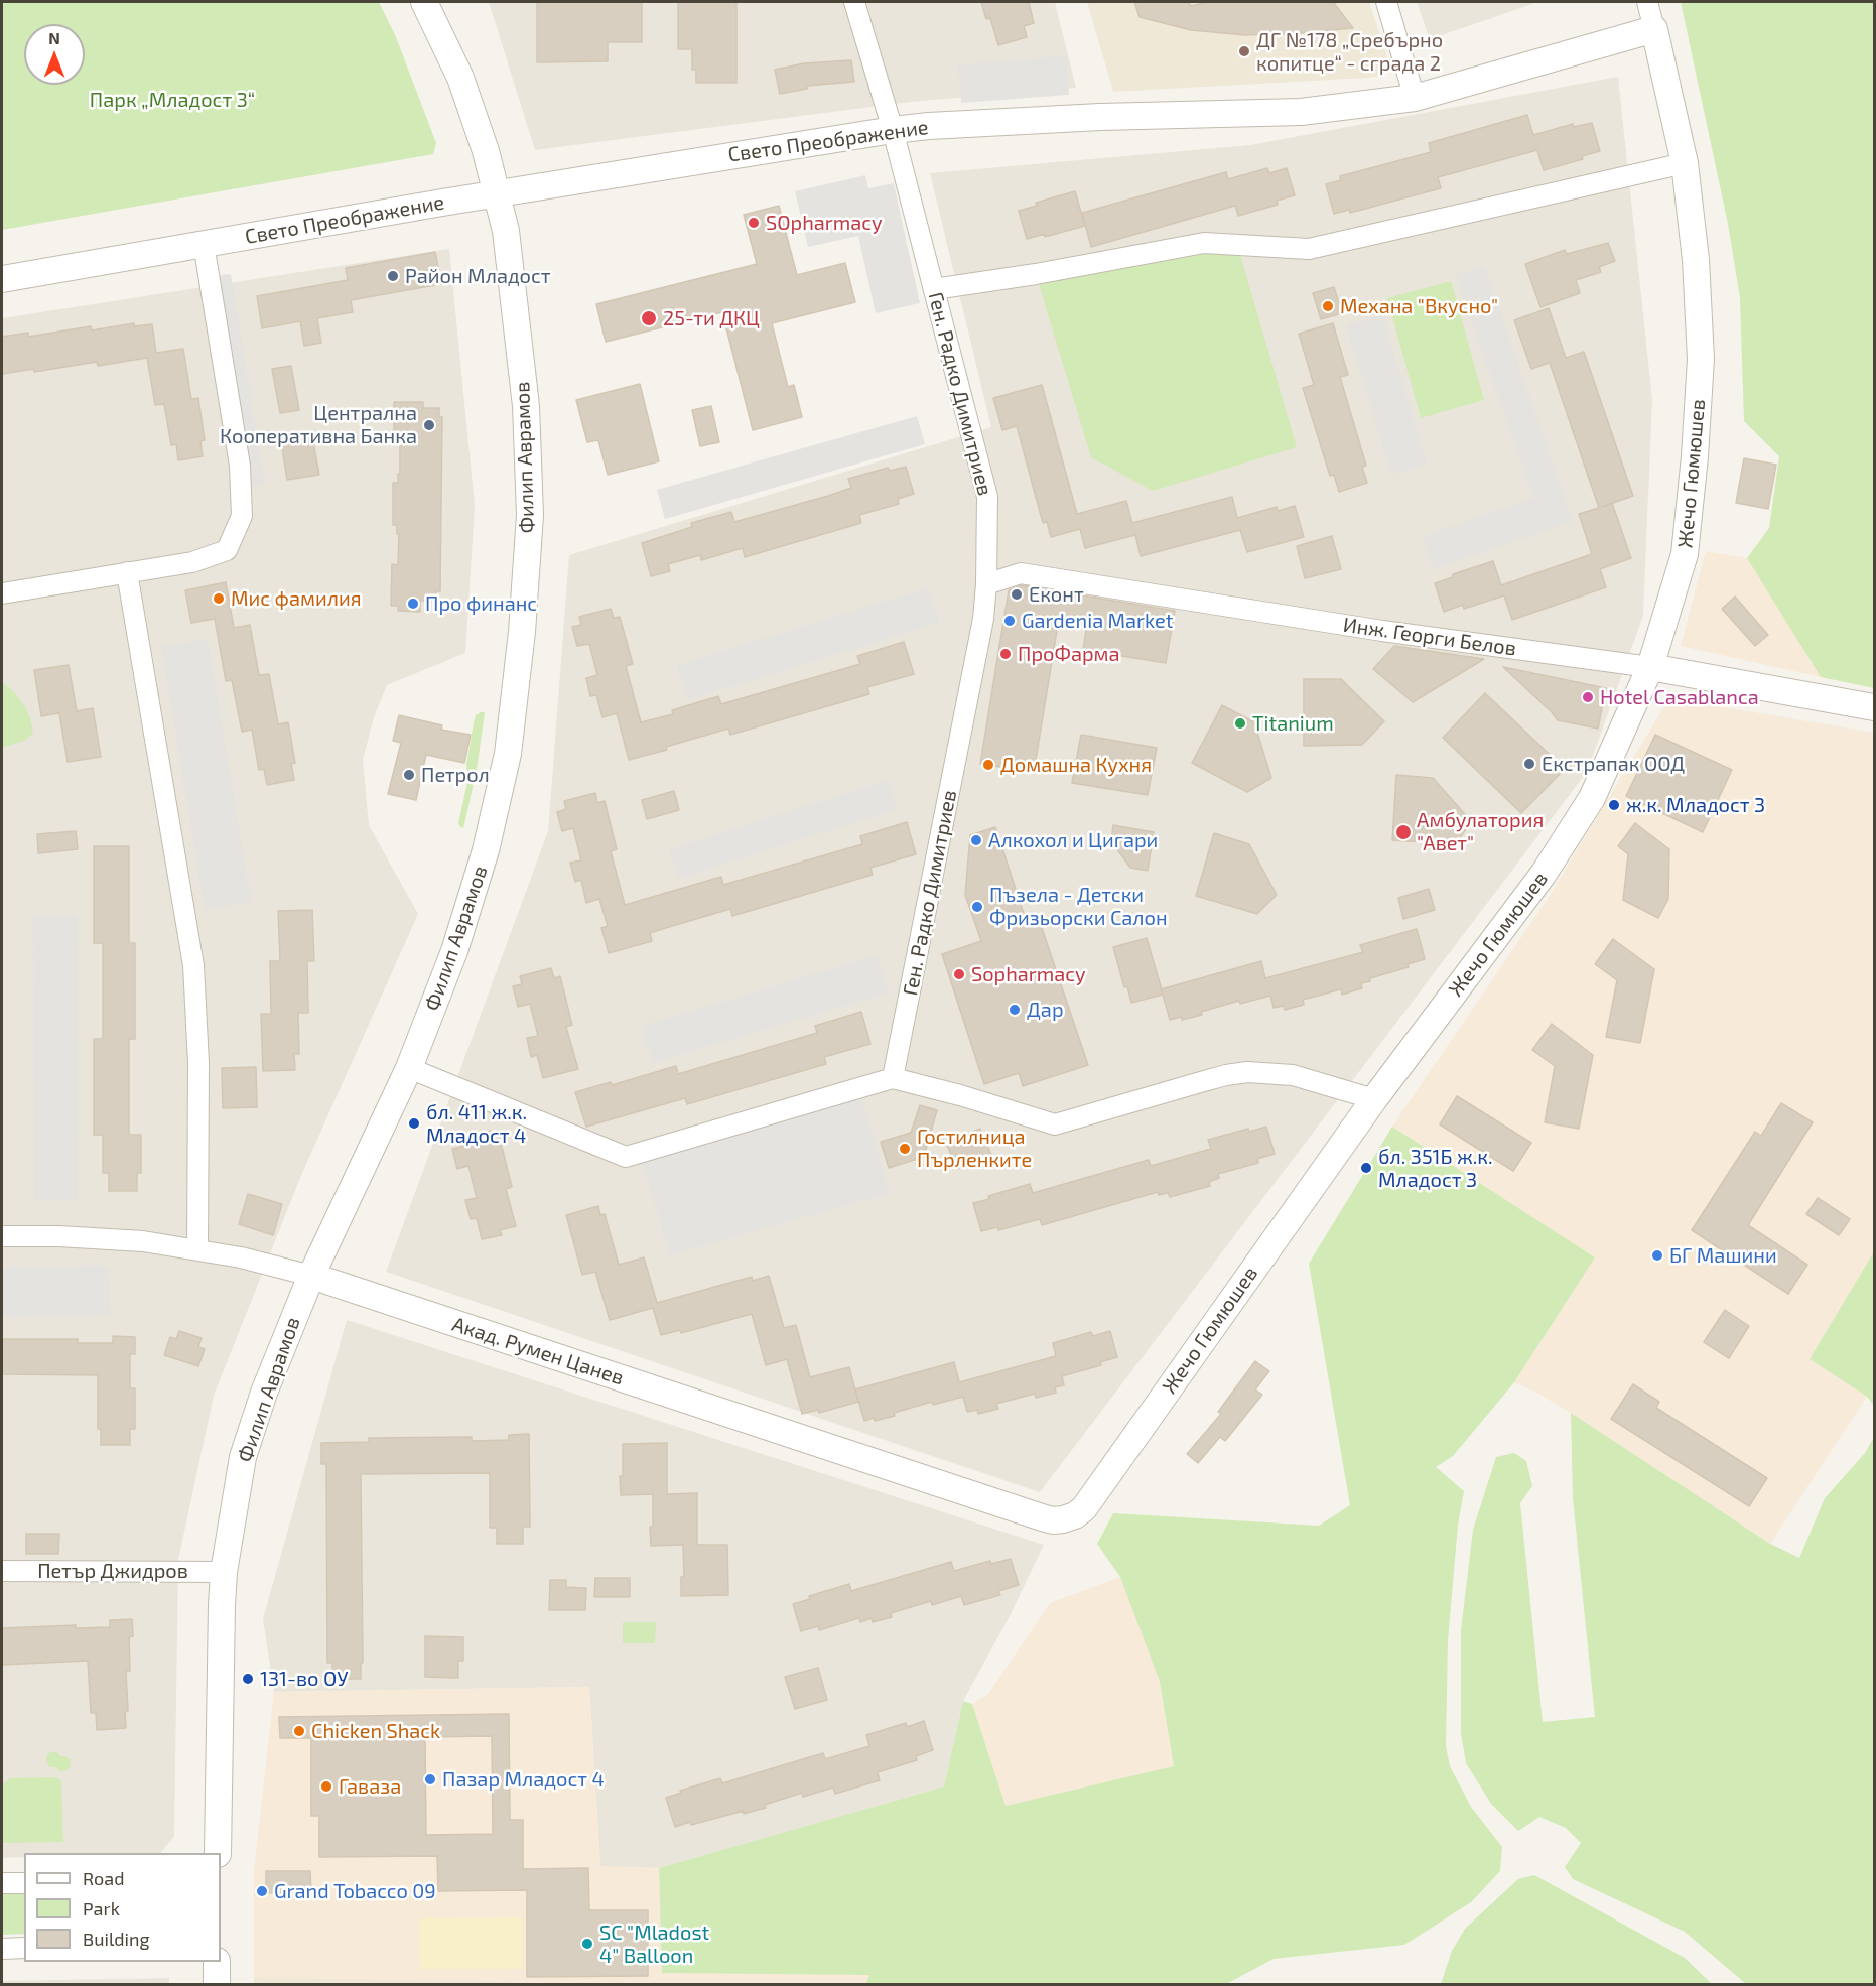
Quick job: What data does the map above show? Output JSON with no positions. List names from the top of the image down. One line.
{"streets":{"street":["Свето Преображение","Ген. Радко Димитриев","Филип Аврамов","Жечо Гюмюшев","Инж. Георги Белов","Акад. Румен Цанев","Петър Джидров"]},"crossings":[["Свето Преображение","Ген. Радко Димитриев"],["Свето Преображение","Филип Аврамов"],["Свето Преображение","Жечо Гюмюшев"],["Ген. Радко Димитриев","Инж. Георги Белов"],["Филип Аврамов","Акад. Румен Цанев"],["Филип Аврамов","Петър Джидров"],["Жечо Гюмюшев","Инж. Георги Белов"],["Жечо Гюмюшев","Акад. Румен Цанев"]],"parks":["Парк „Младост 3“"],"places":["ДГ №178 „Сребърно копитце“ - сграда 2","SOpharmacy","Район Младост","Механа \"Вкусно\"","25-ти ДКЦ","Централна Кооперативна Банка","Еконт","Мис фамилия","Про финанс","Gardenia Market","ПроФарма","Hotel Casablanca","Titanium","Екстрапак ООД","Домашна Кухня","Петрол","ж.к. Младост 3","Амбулатория \"Авет\"","Алкохол и Цигари","Пъзела - Детски Фризьорски Салон","Sopharmacy","Дар","бл. 411 ж.к. Младост 4","Гостилница Пърленките","бл. 351Б ж.к. Младост 3","БГ Машини","131-во ОУ","Chicken Shack","Пазар Младост 4","Гаваза","Grand Tobacco 09","SC \"Mladost 4\" Balloon"],"legend":["Road","Park","Building"],"north":"top"}
